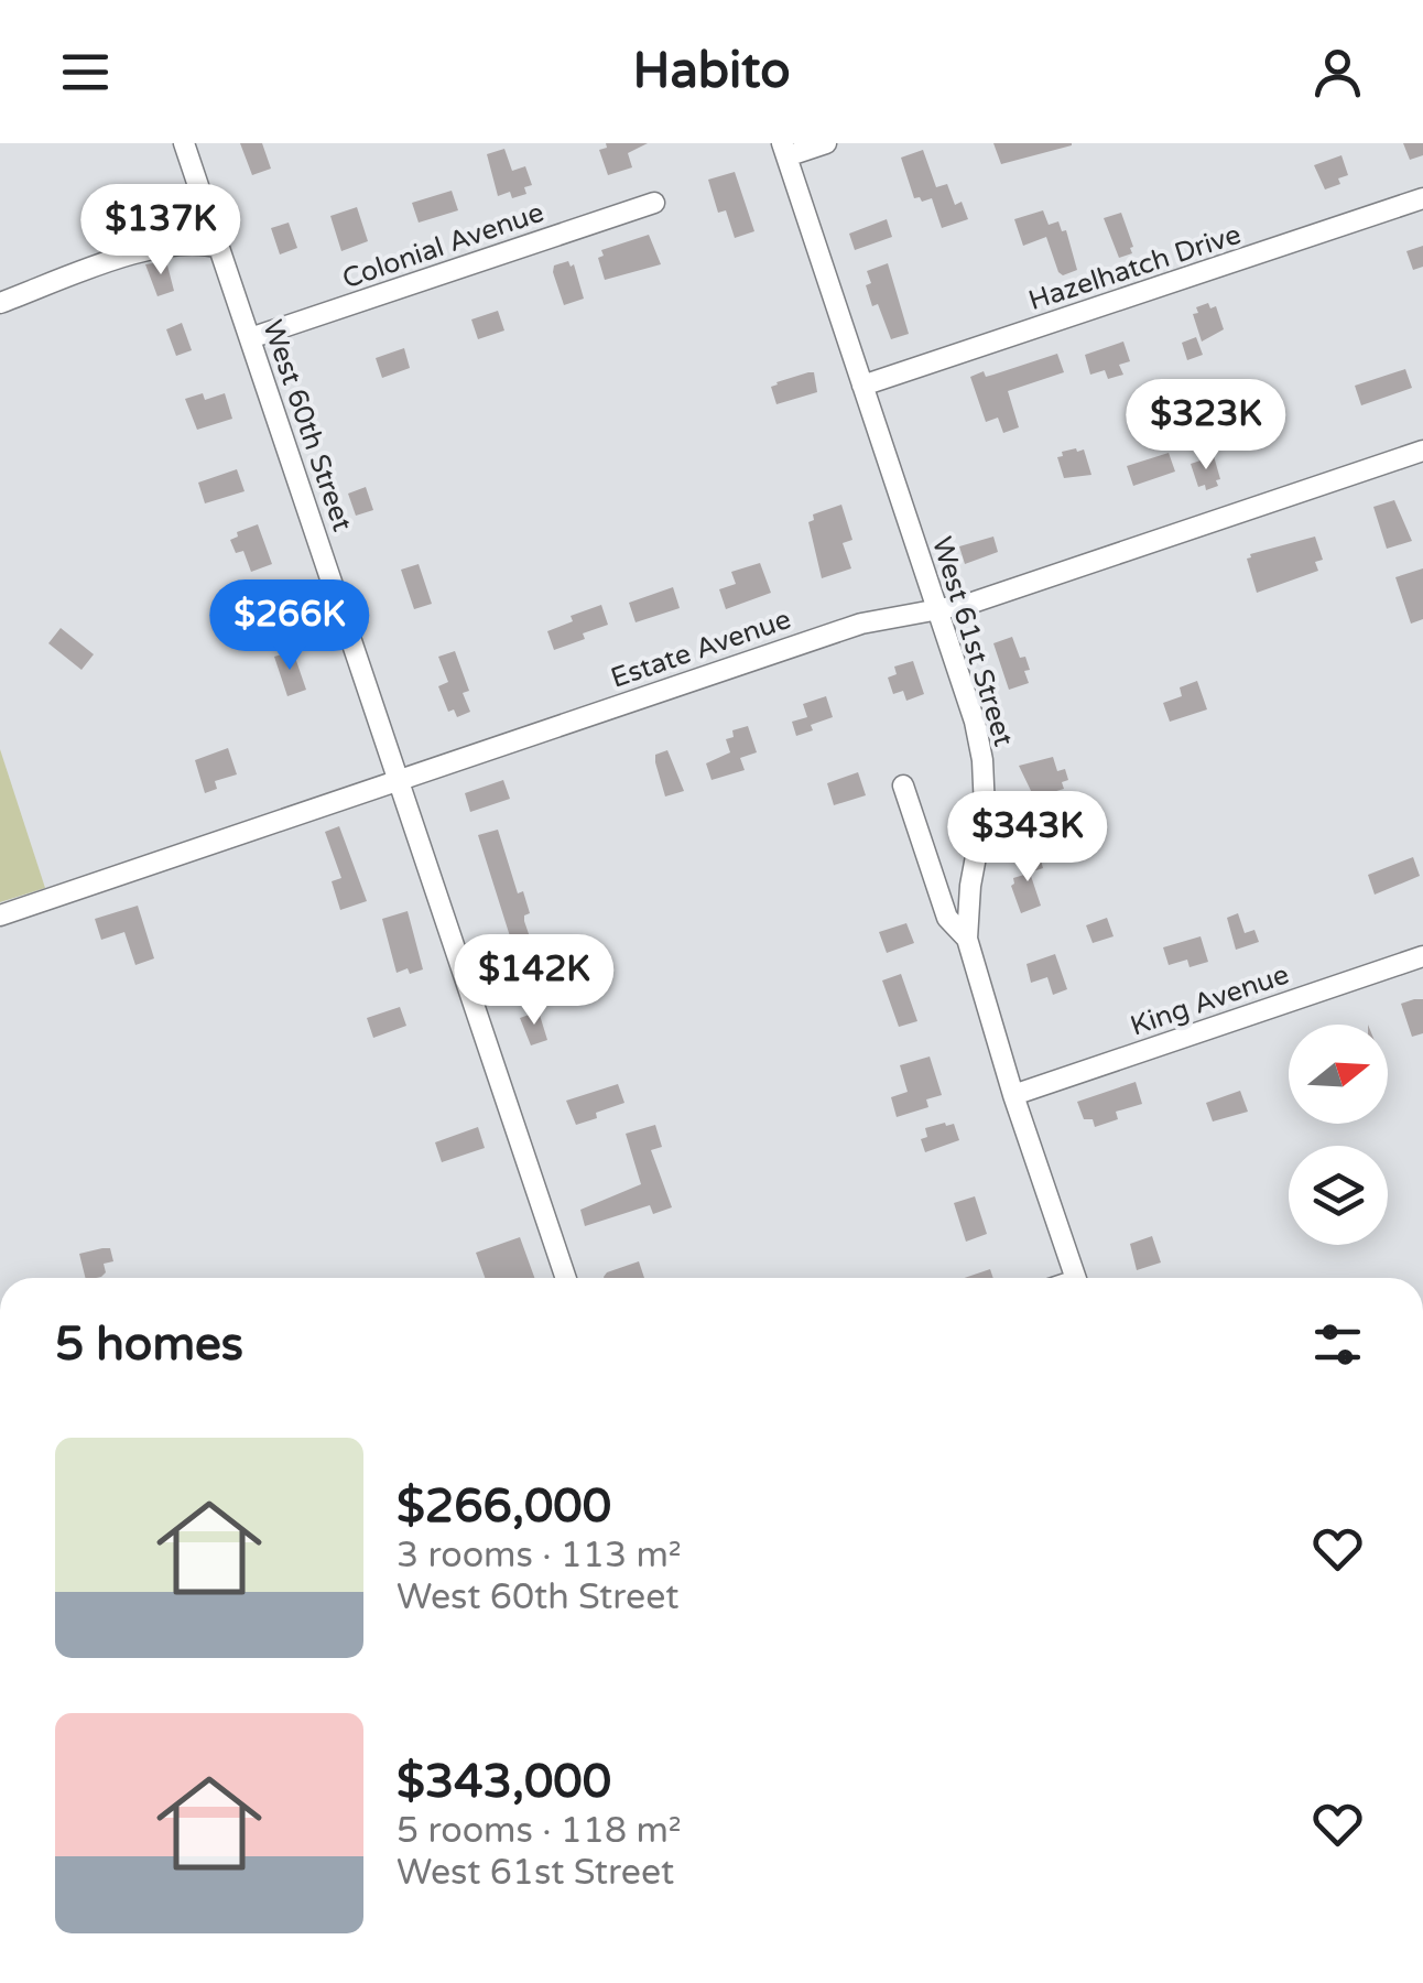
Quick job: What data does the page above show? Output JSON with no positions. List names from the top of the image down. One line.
{"streets":{"street":["Colonial Avenue","Hazelhatch Drive","West 60th Street","West 61st Street","Estate Avenue","King Avenue"]},"crossings":[["Colonial Avenue","West 60th Street"],["Hazelhatch Drive","West 61st Street"],["West 60th Street","Estate Avenue"],["West 61st Street","Estate Avenue"],["West 61st Street","King Avenue"]],"north":"right","page":{"header":"Habito","price":["$137K","$323K","$266K","$343K","$142K"],"heading":"5 homes","list":[{"name":"$266,000","note":"3 rooms · 113 m² · West 60th Street"},{"name":"$343,000","note":"5 rooms · 118 m² · West 61st Street"}]}}
